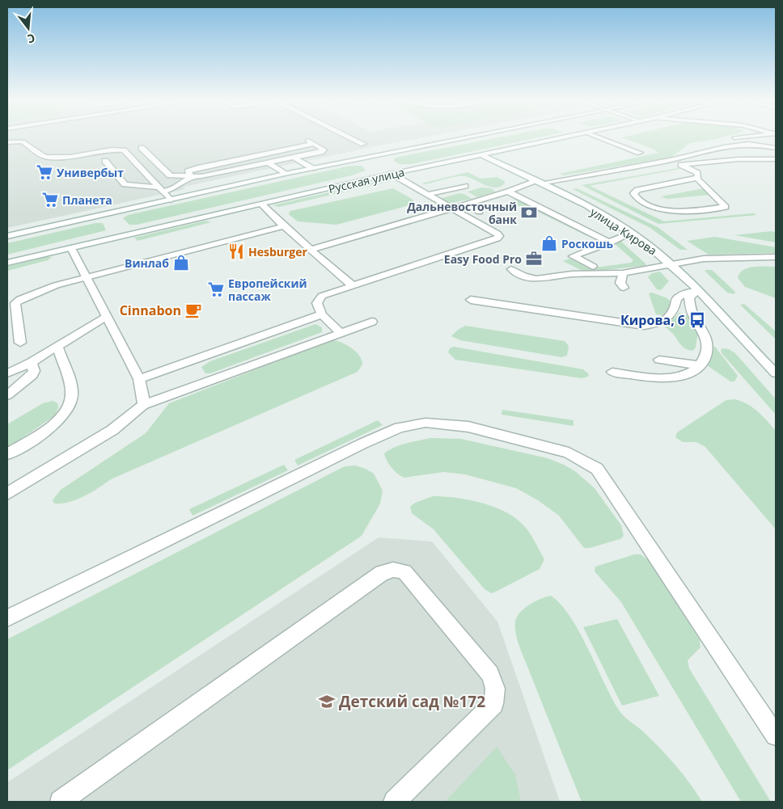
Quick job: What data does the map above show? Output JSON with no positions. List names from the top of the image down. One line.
{"streets":{"main road":["Русская улица","улица Кирова"]},"crossings":[["Русская улица","улица Кирова"]],"places":{"supermarket":["Универбыт","Планета","Европейский пассаж"],"bank":["Дальневосточный банк"],"shop":["Роскошь","Винлаб"],"restaurant":["Hesburger"],"office":["Easy Food Pro"],"cafe":["Cinnabon"],"bus stop":["Кирова, 6"],"school or university":["Детский сад №172"]},"north":"bottom"}
